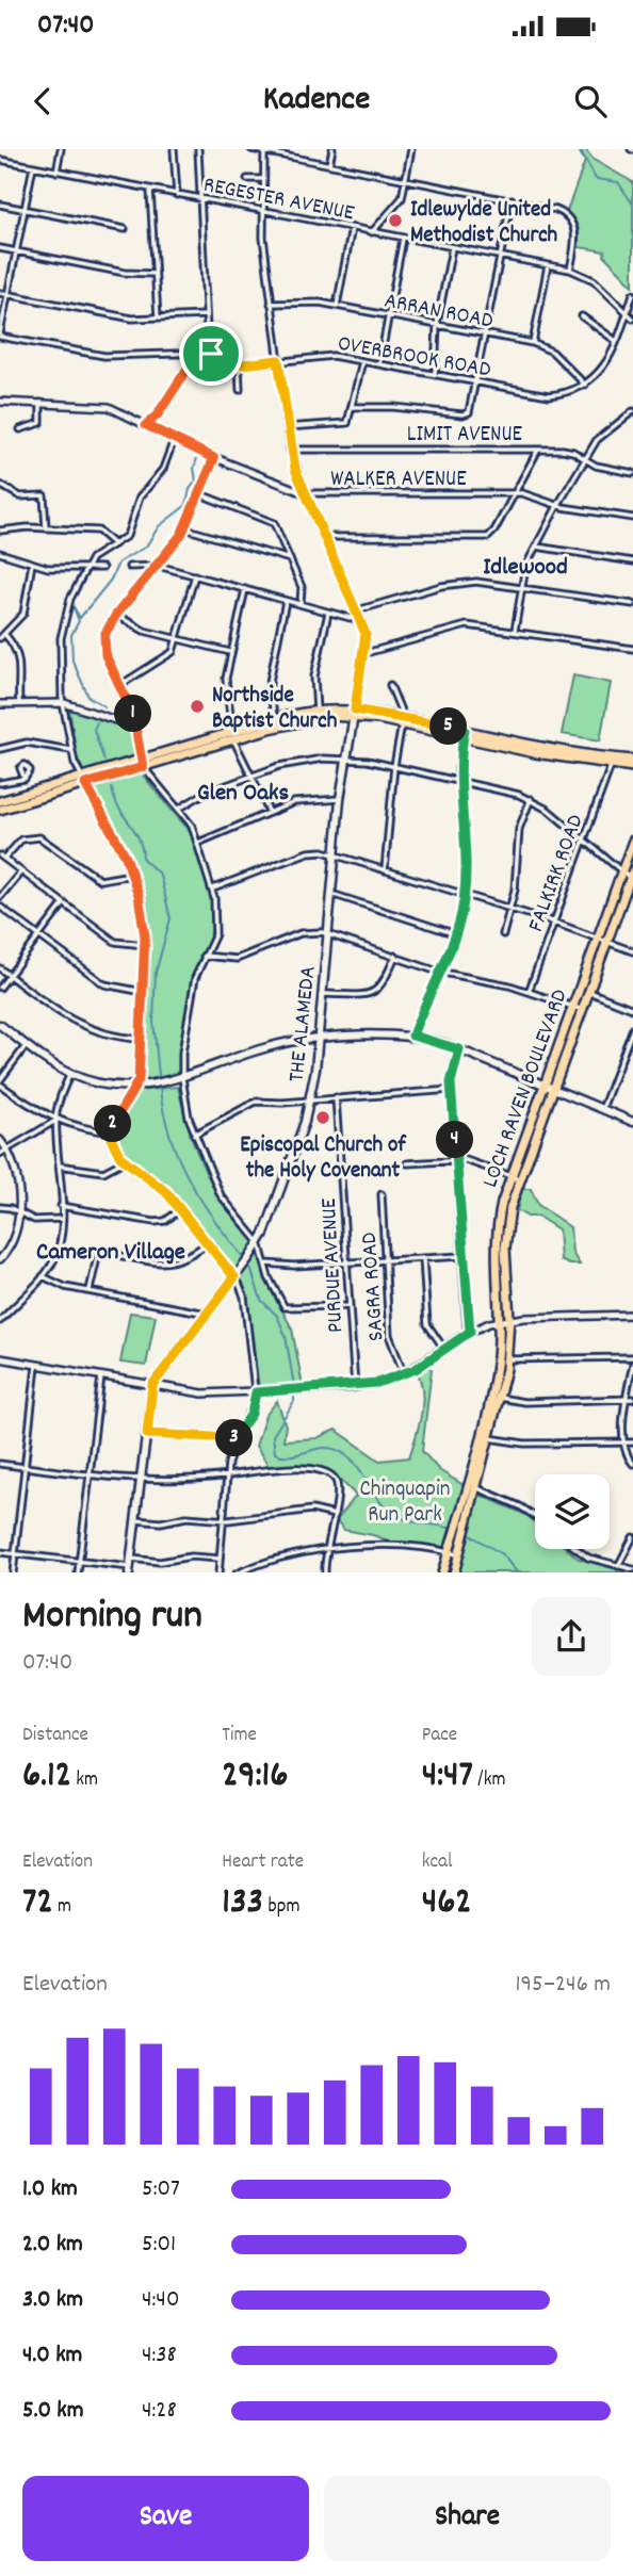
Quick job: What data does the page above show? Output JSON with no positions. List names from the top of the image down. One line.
{"streets":{"main road":["THE ALAMEDA","LOCH RAVEN BOULEVARD"],"street":["REGESTER AVENUE","ARRAN ROAD","OVERBROOK ROAD","LIMIT AVENUE","WALKER AVENUE","FALKIRK ROAD","PURDUE AVENUE","SAGRA ROAD"]},"crossings":[["ARRAN ROAD","OVERBROOK ROAD"],["LIMIT AVENUE","THE ALAMEDA"],["WALKER AVENUE","THE ALAMEDA"]],"districts":["Idlewood","Glen Oaks","Cameron Village"],"parks":["Chinquapin Run Park"],"places":["Idlewylde United Methodist Church","Northside Baptist Church","Episcopal Church of the Holy Covenant"],"page":{"status":"07:40","header":"Kadence","pins":["1","5","2","4","3"],"heading":["Morning run","07:40"],"stats":[["Distance","6.12 km"],["Time","29:16"],["Pace","4:47 /km"],["Elevation","72 m"],["Heart rate","133 bpm"],["kcal","462"]],"chart":["Elevation","195–246 m"],"list":[{"name":"1.0 km","note":"5:07"},{"name":"2.0 km","note":"5:01"},{"name":"3.0 km","note":"4:40"},{"name":"4.0 km","note":"4:38"},{"name":"5.0 km","note":"4:28"}],"buttons":["Save","Share"]}}
